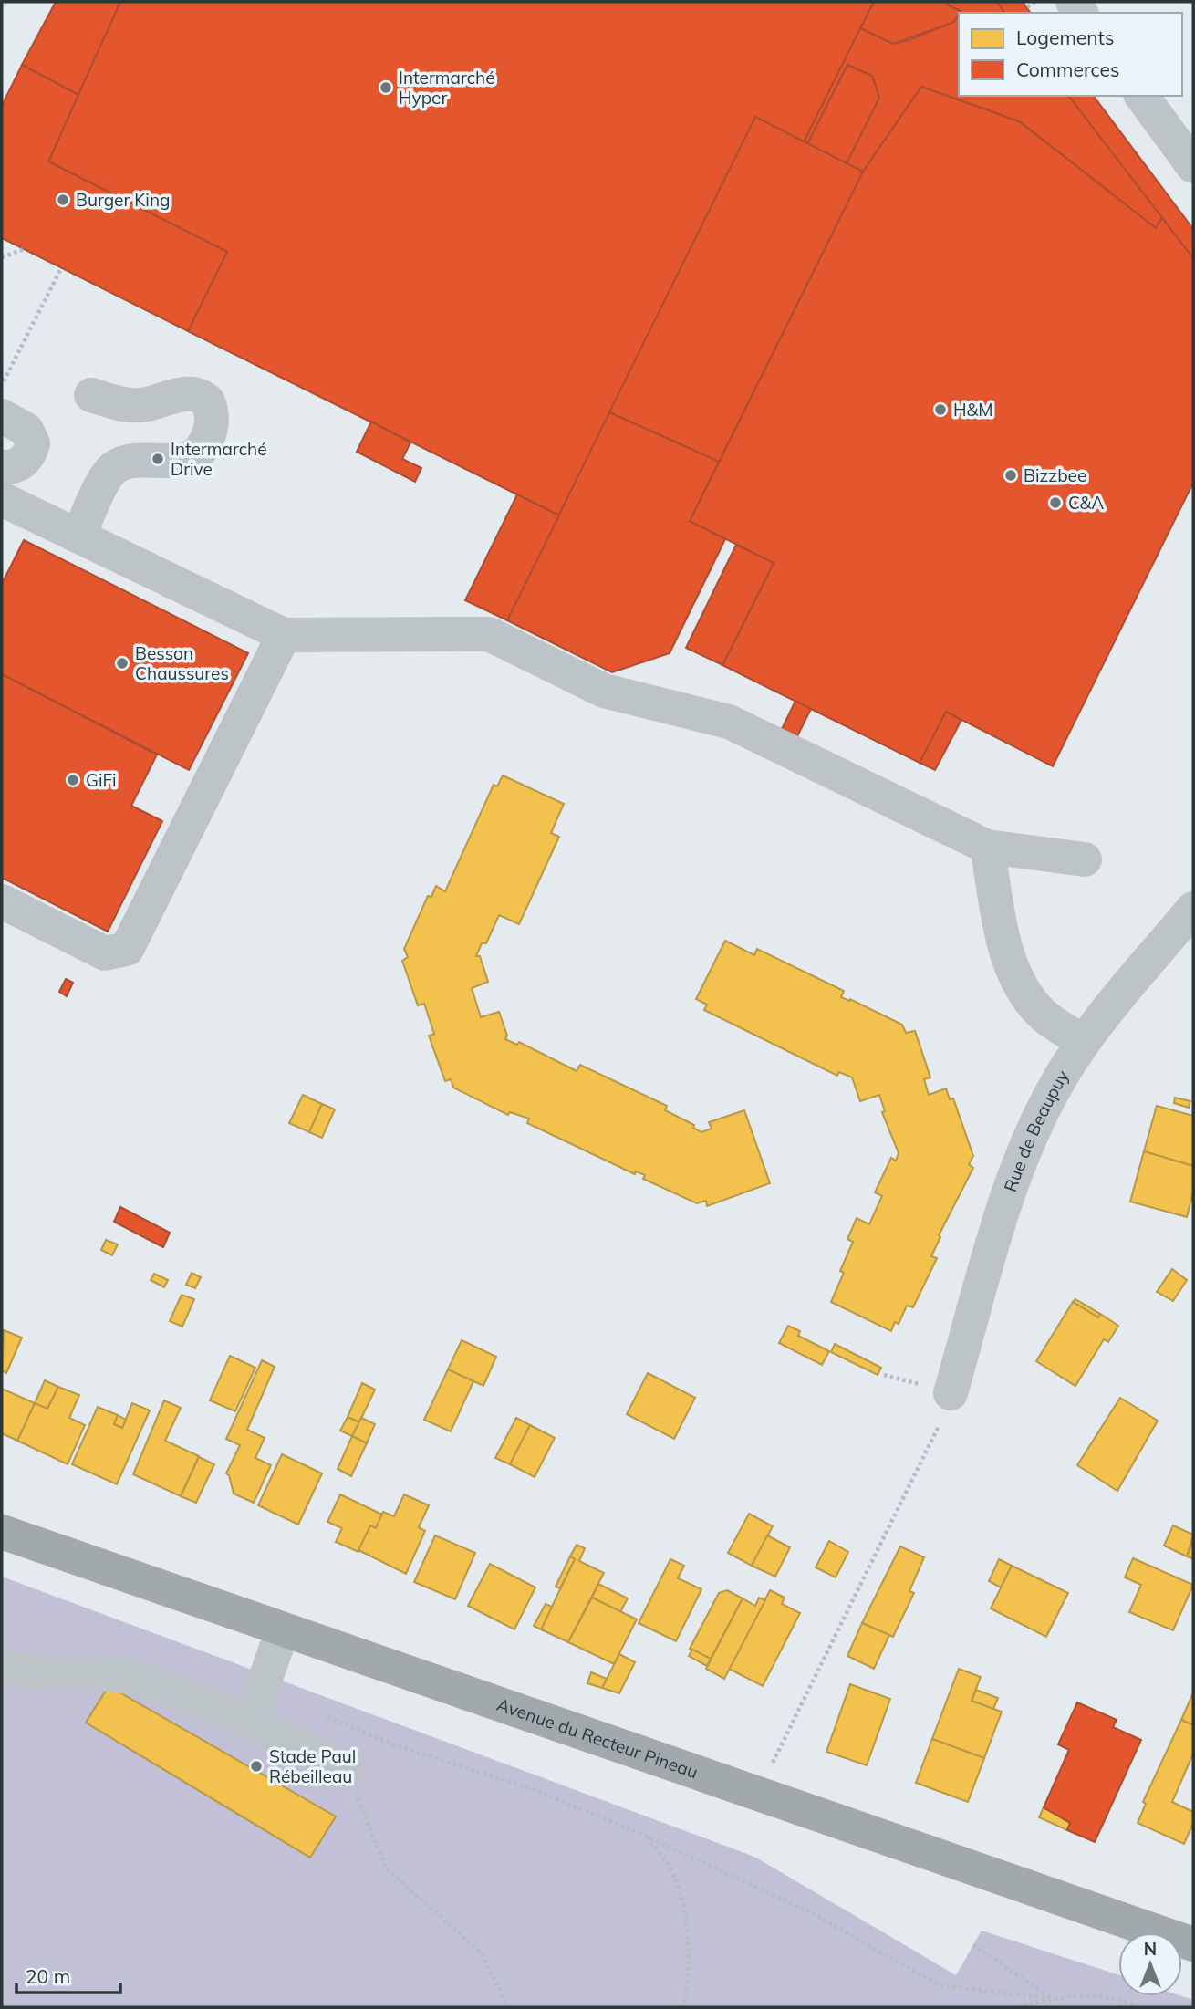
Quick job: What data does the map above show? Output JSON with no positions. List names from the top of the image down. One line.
{"streets":{"main road":["Avenue du Recteur Pineau"],"street":["Rue de Beaupuy"]},"places":["Intermarché Hyper","Burger King","H&M","Intermarché Drive","Bizzbee","C&A","Besson Chaussures","GiFi","Stade Paul Rébeilleau"],"legend":["Logements","Commerces"],"scale_bar":"20 m","north":"top"}
